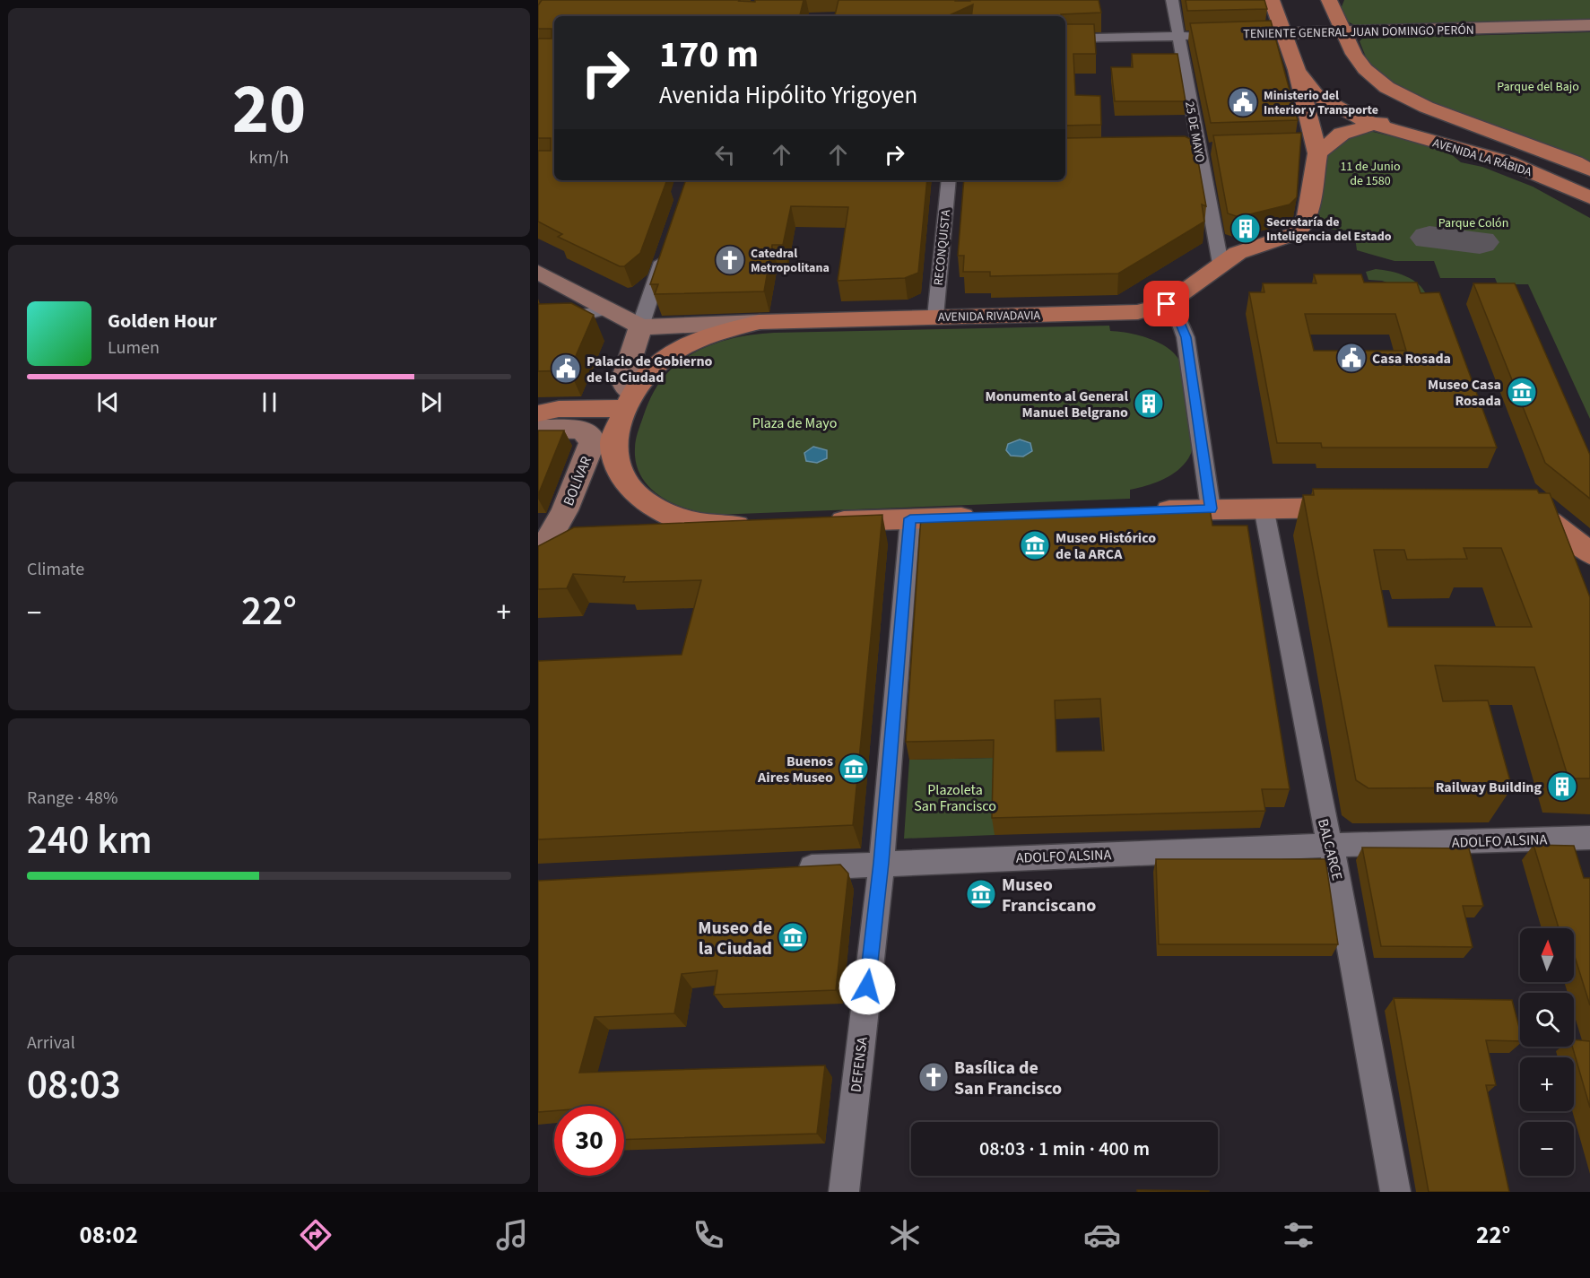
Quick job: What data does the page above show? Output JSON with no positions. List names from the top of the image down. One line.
{"streets":{"main road":["TENIENTE GENERAL JUAN DOMINGO PERÓN","AVENIDA LA RÁBIDA","AVENIDA RIVADAVIA","BOLÍVAR"],"street":["25 DE MAYO","RECONQUISTA","ADOLFO ALSINA","BALCARCE","DEFENSA"]},"crossings":[["25 DE MAYO","AVENIDA RIVADAVIA"],["RECONQUISTA","AVENIDA RIVADAVIA"],["AVENIDA RIVADAVIA","BOLÍVAR"],["ADOLFO ALSINA","BALCARCE"],["ADOLFO ALSINA","DEFENSA"]],"parks":["Parque del Bajo","11 de Junio de 1580","Parque Colón","Plaza de Mayo","Plazoleta San Francisco"],"places":{"public building":["Ministerio del Interior y Transporte","Casa Rosada","Palacio de Gobierno de la Ciudad"],"building":["Secretaría de Inteligencia del Estado","Monumento al General Manuel Belgrano","Railway Building"],"church":["Catedral Metropolitana","Basílica de San Francisco"],"museum":["Museo Casa Rosada","Museo Histórico de la ARCA","Buenos Aires Museo","Museo Franciscano","Museo de la Ciudad"]},"north":"top","page":{"tile":[["20","km/h"],"Climate",["Range · 48%","240 km"],["Arrival","08:03"]],"turn":["170 m","Avenida Hipólito Yrigoyen"],"song":["Golden Hour","Lumen"],"heat":["−","22°","+"],"map_buttons":["+","−"],"limit":"30","trip":"08:03 · 1 min · 400 m","tabs":["08:02","22°"]}}
